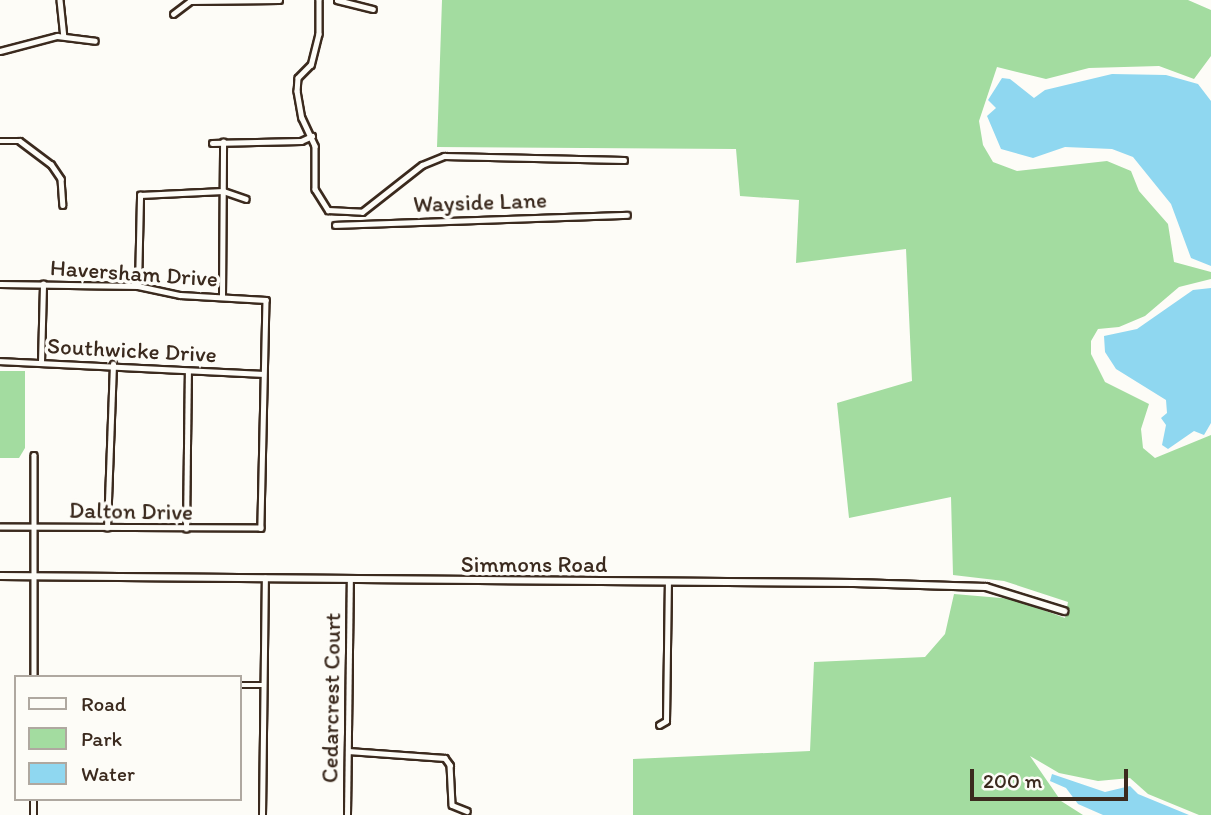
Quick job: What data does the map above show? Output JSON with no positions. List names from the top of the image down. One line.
{"streets":{"street":["Wayside Lane","Haversham Drive","Southwicke Drive","Dalton Drive","Simmons Road","Cedarcrest Court"]},"crossings":[["Haversham Drive","Southwicke Drive"],["Haversham Drive","Dalton Drive"],["Southwicke Drive","Dalton Drive"],["Simmons Road","Cedarcrest Court"]],"legend":["Road","Park","Water"],"scale_bar":"200 m"}
